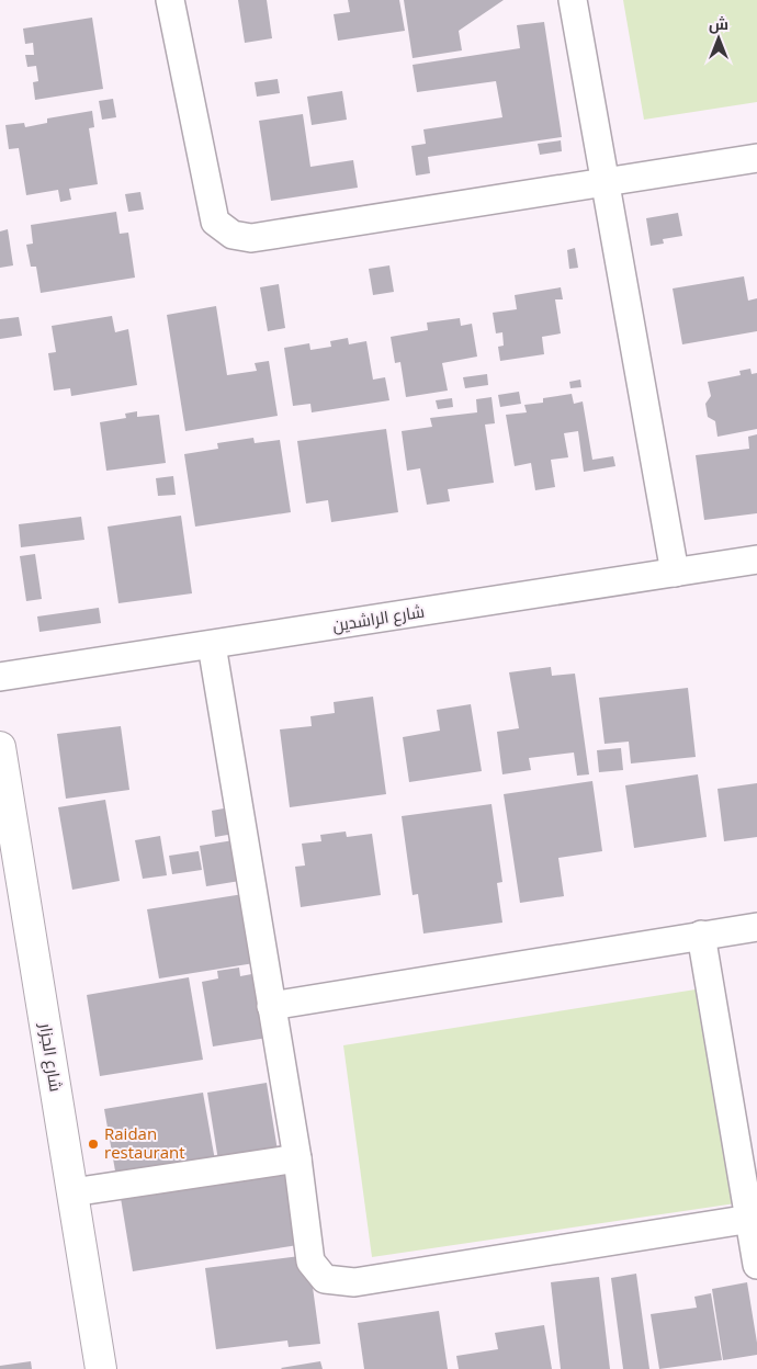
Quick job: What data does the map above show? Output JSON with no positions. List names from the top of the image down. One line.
{"streets":{"street":["شارع الراشدين","شارع الجزار"]},"places":["Raidan restaurant"],"north":"top"}
